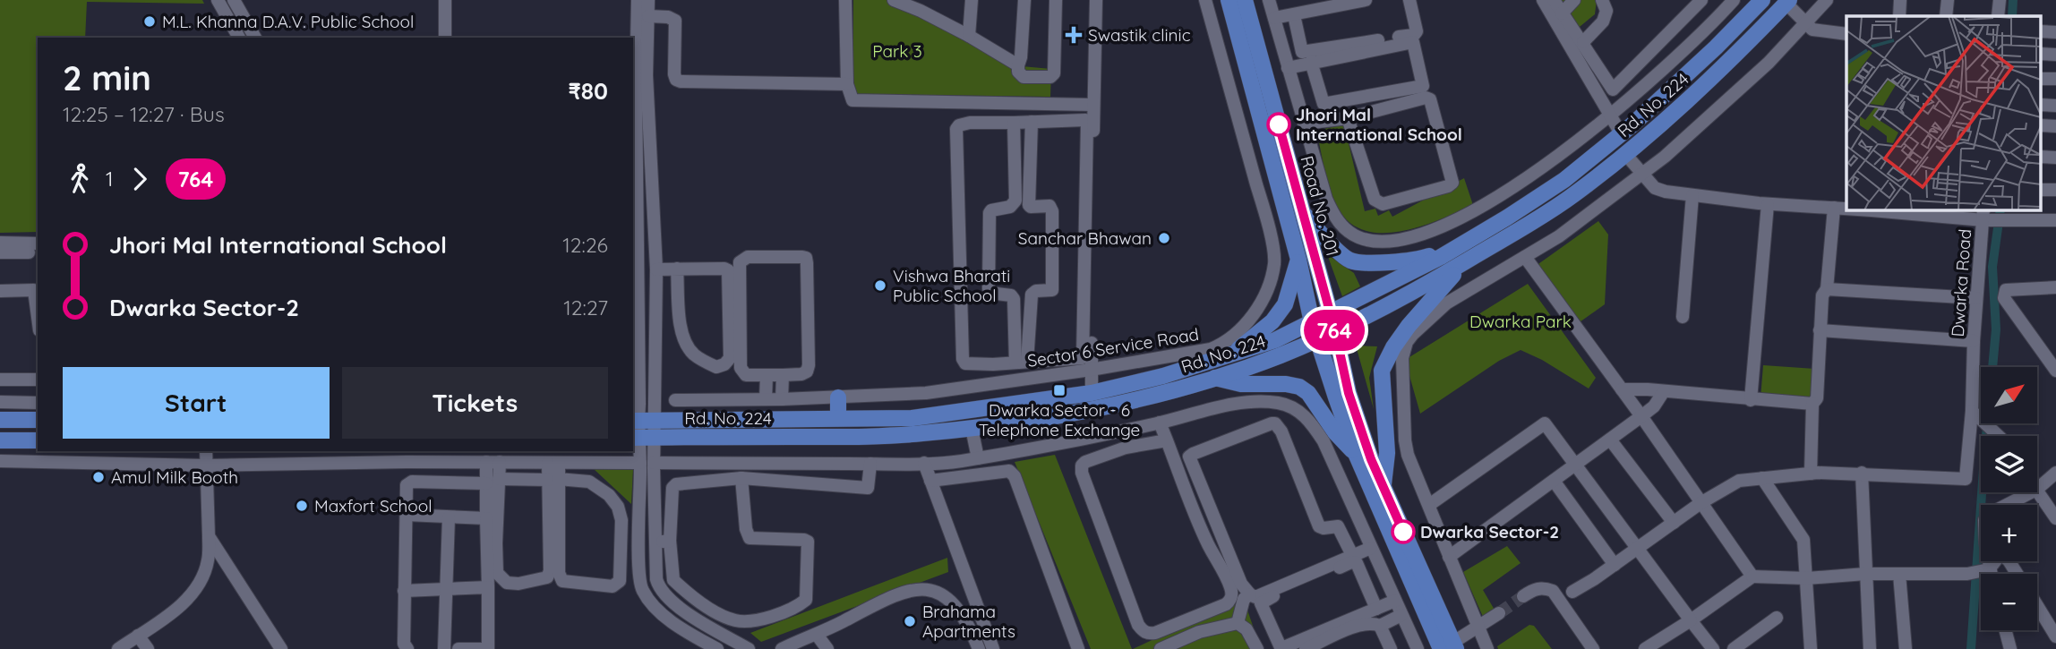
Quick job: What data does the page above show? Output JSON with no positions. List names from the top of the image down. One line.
{"streets":{"main road":["Rd. No. 224","Road No. 201"],"street":["Dwarka Road","Sector 6 Service Road"]},"crossings":[["Rd. No. 224","Road No. 201"],["Rd. No. 224","Dwarka Road"]],"parks":["Park 3","Dwarka Park"],"places":{"other":["M.L. Khanna D.A.V. Public School","Jhori Mal International School","Sanchar Bhawan","Vishwa Bharati Public School","Amul Milk Booth","Maxfort School","Dwarka Sector-2","Brahama Apartments"],"health":["Swastik clinic"],"transit":["Dwarka Sector - 6 Telephone Exchange"]},"lines":["bus line 764"],"north":"top right","page":{"on_map":"764","heading":["2 min","12:25 – 12:27 · Bus","₹80"],"legs":["1","764"],"list":[{"name":"Jhori Mal International School","value":"12:26"},{"name":"Dwarka Sector-2","value":"12:27"}],"buttons":["Start","Tickets"],"map_buttons":["+","−"]}}
